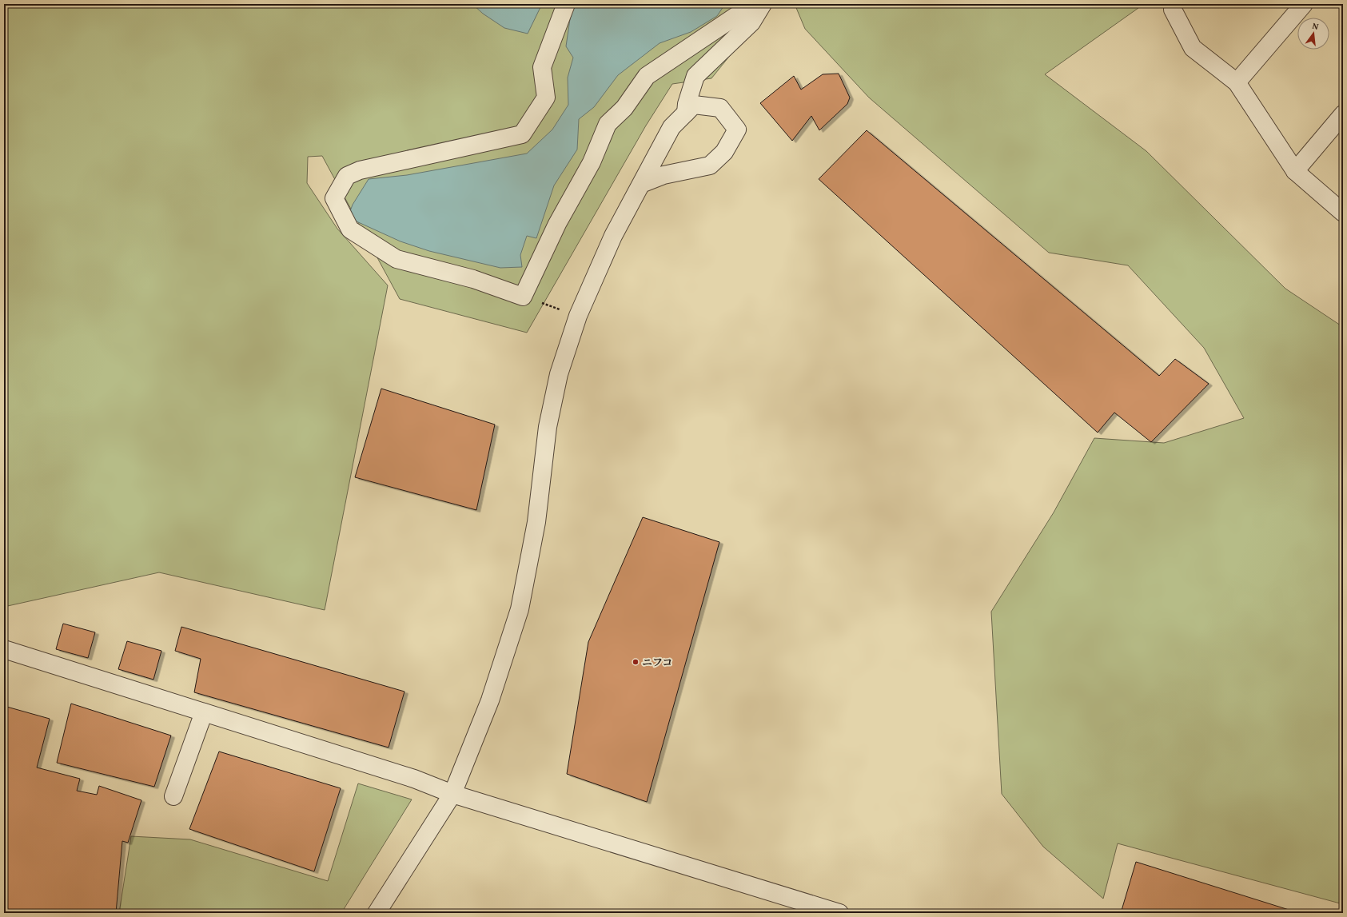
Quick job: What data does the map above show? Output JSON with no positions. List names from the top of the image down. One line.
{"places":["ニフコ"],"north":"top"}
